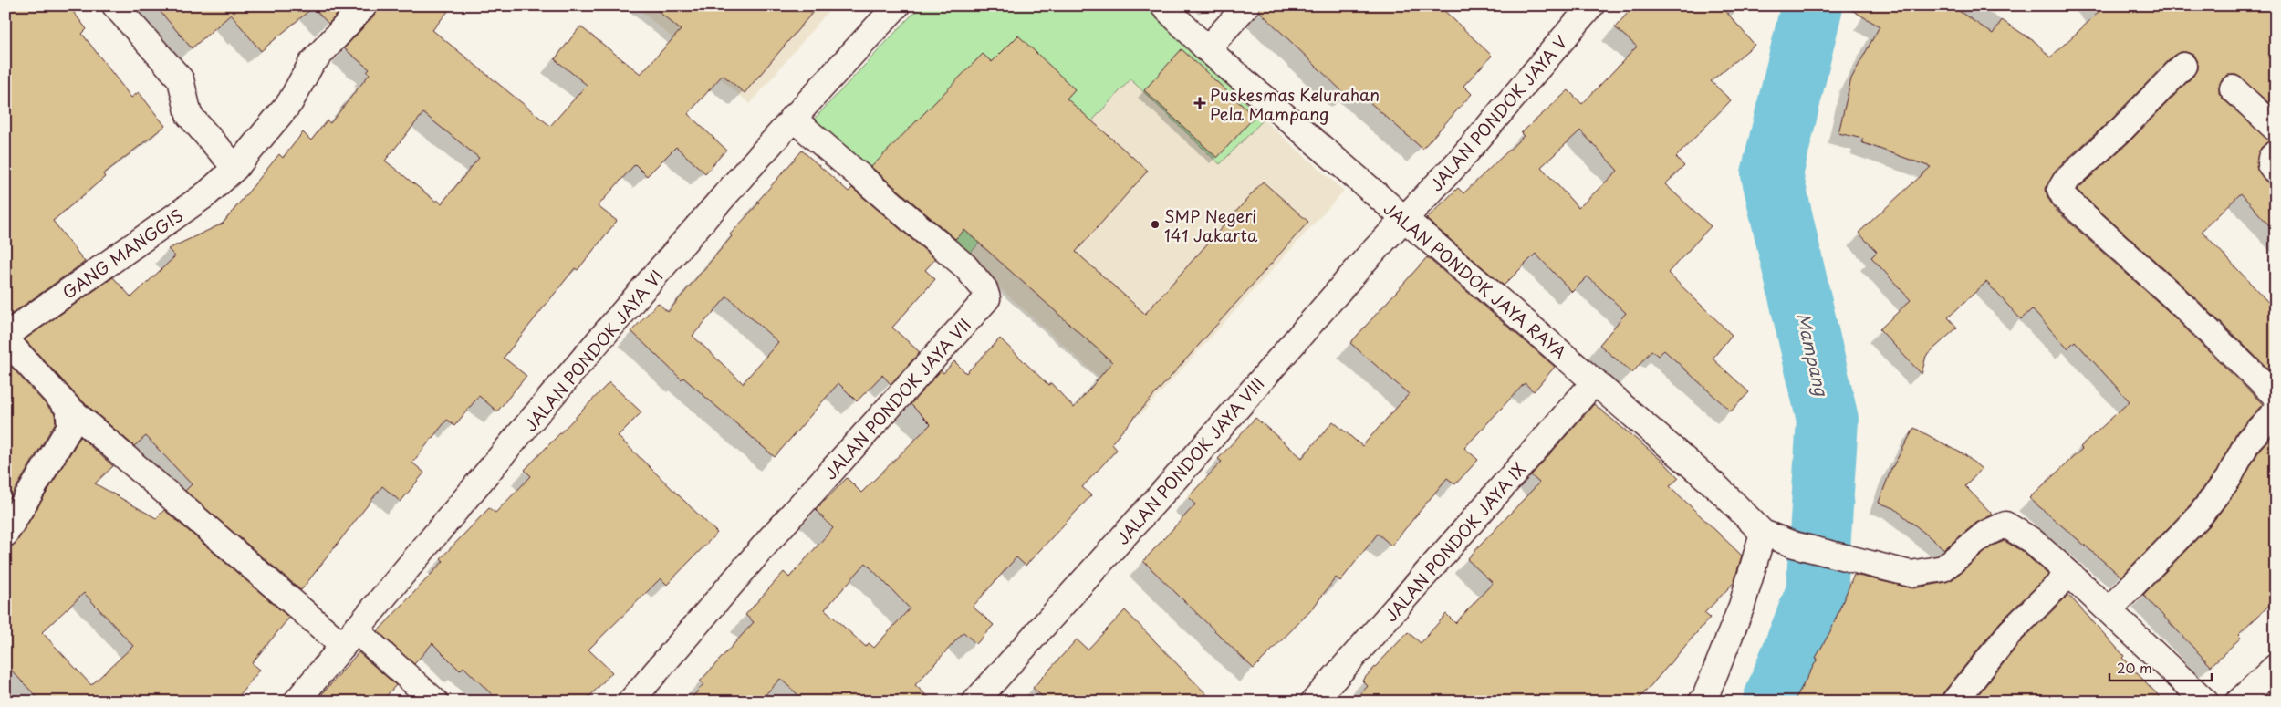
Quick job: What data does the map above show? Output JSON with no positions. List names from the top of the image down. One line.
{"streets":{"street":["JALAN PONDOK JAYA V","GANG MANGGIS","JALAN PONDOK JAYA RAYA","JALAN PONDOK JAYA VI","JALAN PONDOK JAYA VII","JALAN PONDOK JAYA VIII","JALAN PONDOK JAYA IX"]},"crossings":[["JALAN PONDOK JAYA V","JALAN PONDOK JAYA RAYA"],["JALAN PONDOK JAYA V","JALAN PONDOK JAYA VIII"],["JALAN PONDOK JAYA RAYA","JALAN PONDOK JAYA VIII"],["JALAN PONDOK JAYA RAYA","JALAN PONDOK JAYA IX"],["JALAN PONDOK JAYA VI","JALAN PONDOK JAYA VII"]],"water":["Mampang"],"places":{"health":["Puskesmas Kelurahan Pela Mampang"],"other":["SMP Negeri 141 Jakarta"]},"scale_bar":"20 m"}
